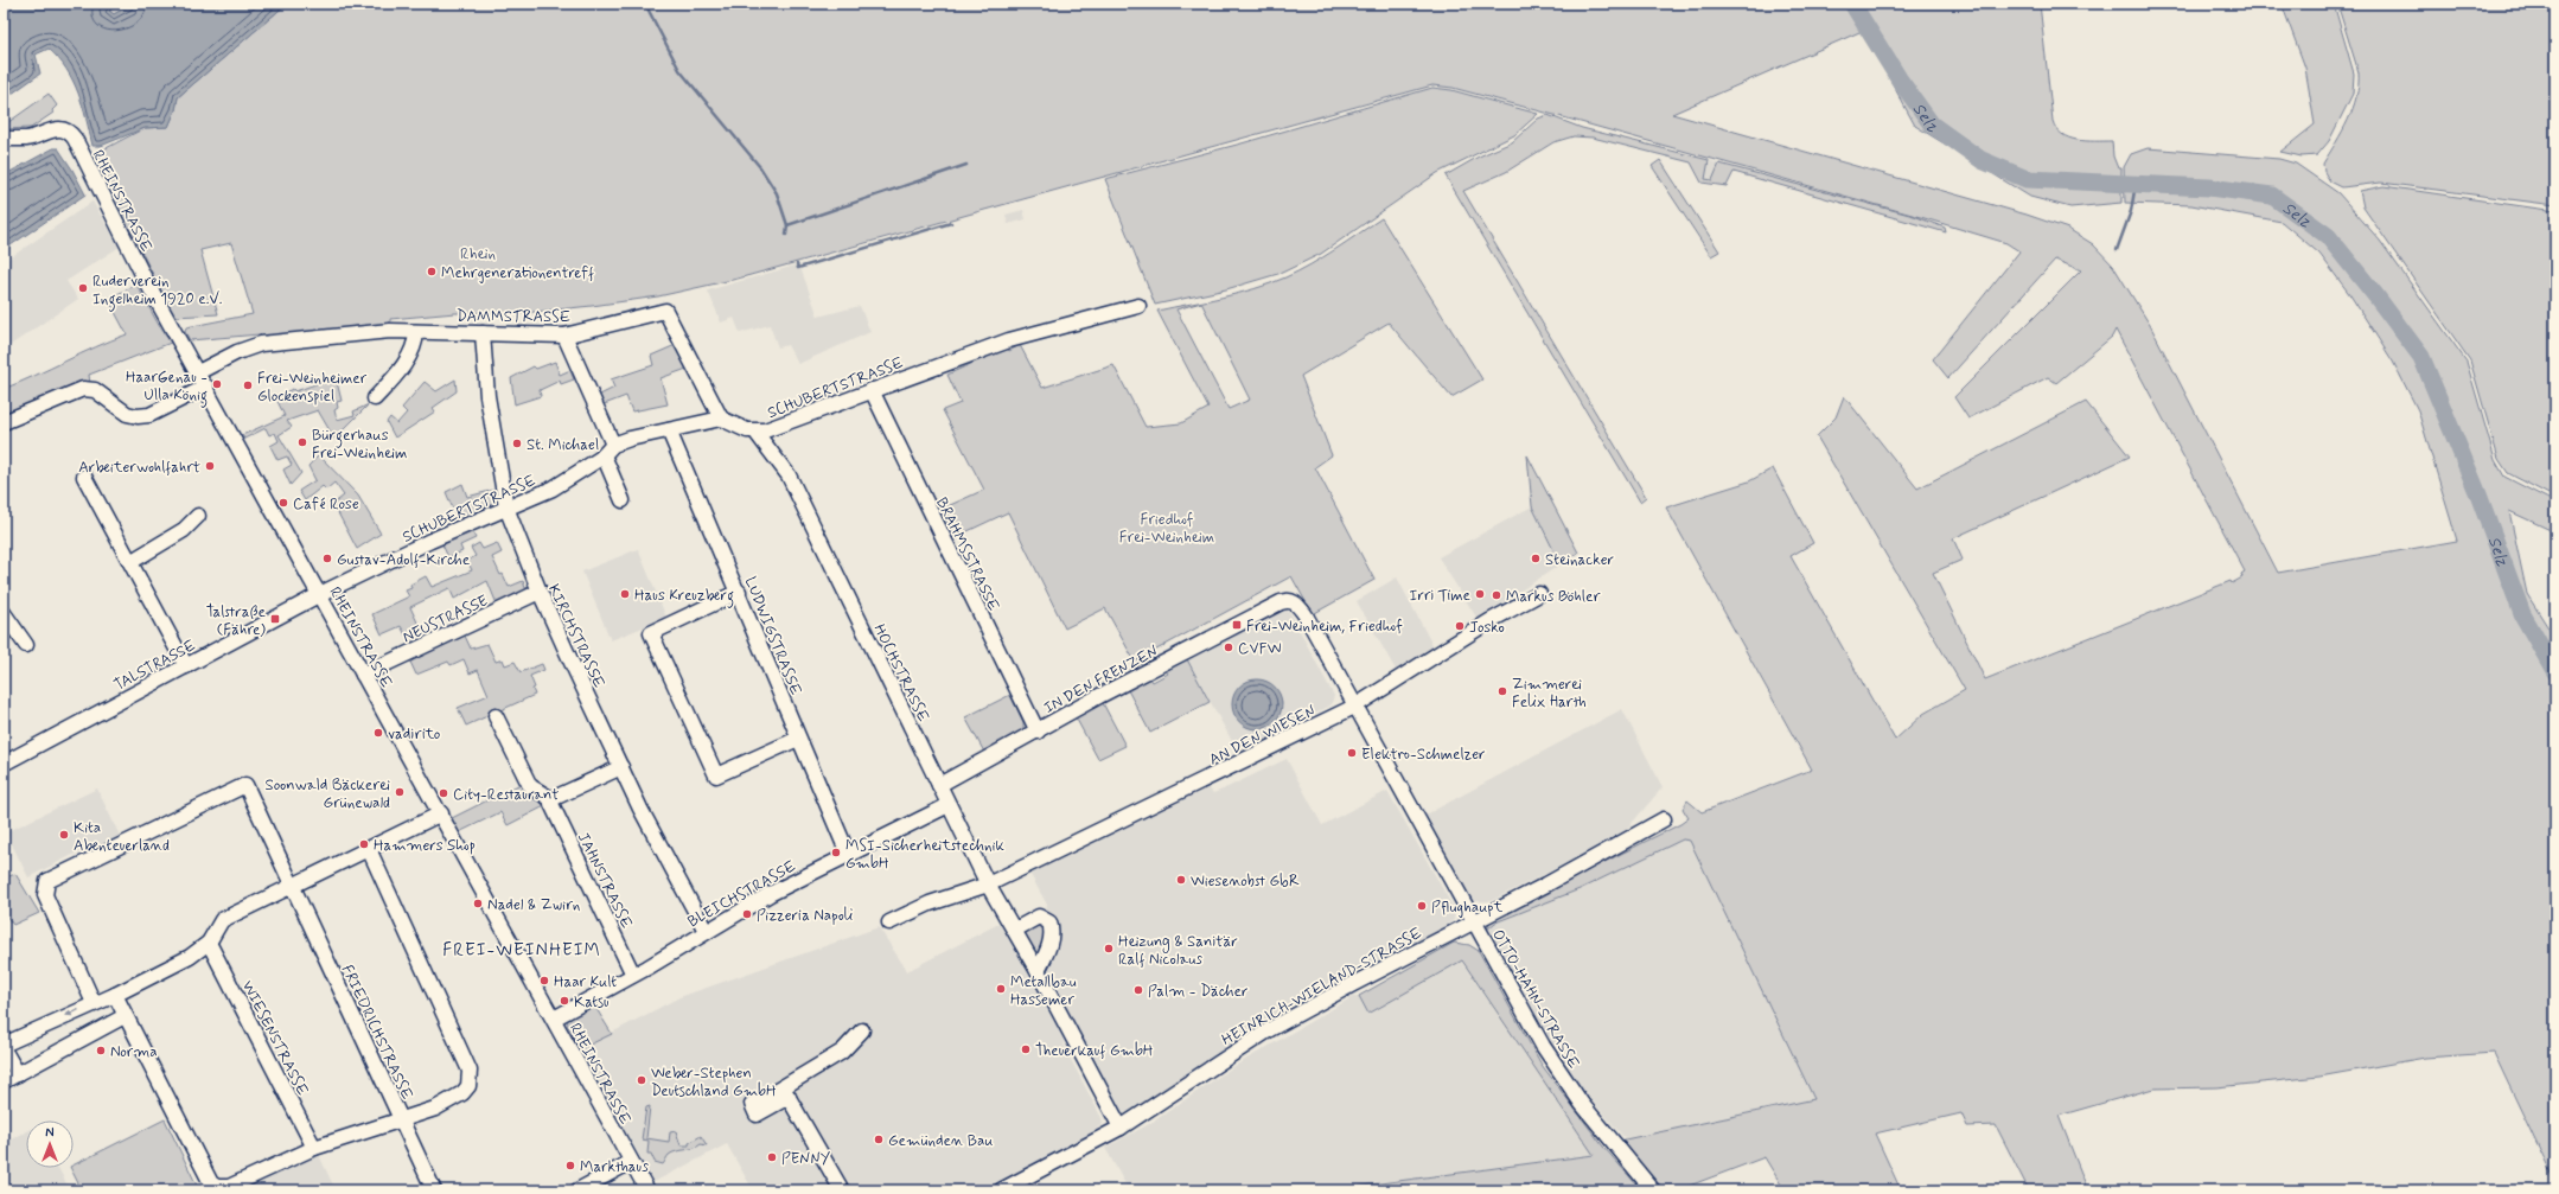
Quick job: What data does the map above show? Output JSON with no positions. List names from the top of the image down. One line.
{"streets":{"street":["RHEINSTRASSE","DAMMSTRASSE","SCHUBERTSTRASSE","BRAHMSSTRASSE","NEUSTRASSE","KIRCHSTRASSE","LUDWIGSTRASSE","TALSTRASSE","HOCHSTRASSE","IN DEN FRENZEN","AN DEN WIESEN","JAHNSTRASSE","BLEICHSTRASSE","HEINRICH-WIELAND-STRASSE","OTTO-HAHN-STRASSE","FRIEDRICHSTRASSE","WIESENSTRASSE"]},"crossings":[["RHEINSTRASSE","DAMMSTRASSE"],["RHEINSTRASSE","SCHUBERTSTRASSE"],["RHEINSTRASSE","NEUSTRASSE"],["RHEINSTRASSE","TALSTRASSE"],["RHEINSTRASSE","BLEICHSTRASSE"],["DAMMSTRASSE","SCHUBERTSTRASSE"],["DAMMSTRASSE","KIRCHSTRASSE"],["SCHUBERTSTRASSE","BRAHMSSTRASSE"],["SCHUBERTSTRASSE","KIRCHSTRASSE"],["SCHUBERTSTRASSE","LUDWIGSTRASSE"],["SCHUBERTSTRASSE","TALSTRASSE"],["SCHUBERTSTRASSE","HOCHSTRASSE"],["BRAHMSSTRASSE","IN DEN FRENZEN"],["NEUSTRASSE","KIRCHSTRASSE"],["KIRCHSTRASSE","BLEICHSTRASSE"],["LUDWIGSTRASSE","BLEICHSTRASSE"],["HOCHSTRASSE","IN DEN FRENZEN"],["HOCHSTRASSE","AN DEN WIESEN"],["HOCHSTRASSE","BLEICHSTRASSE"],["HOCHSTRASSE","HEINRICH-WIELAND-STRASSE"],["IN DEN FRENZEN","OTTO-HAHN-STRASSE"],["AN DEN WIESEN","OTTO-HAHN-STRASSE"],["JAHNSTRASSE","BLEICHSTRASSE"],["HEINRICH-WIELAND-STRASSE","OTTO-HAHN-STRASSE"]],"districts":["FREI-WEINHEIM"],"water":["Selz"],"parks":["Rhein","Friedhof Frei-Weinheim"],"places":{"other":["Mehrgenerationentreff","Ruderverein Ingelheim 1920 e.V.","HaarGenau - Ulla König","Frei-Weinheimer Glockenspiel","Bürgerhaus Frei-Weinheim","St. Michael","Arbeiterwohlfahrt","Café Rose","Gustav-Adolf-Kirche","Steinacker","Haus Kreuzberg","Irri Time","Markus Böhler","Josko","CVFW","Zimmerei Felix Harth","vadirito","Elektro-Schmelzer","Soonwald Bäckerei Grünewald","City-Restaurant","Kita Abenteuerland","Hammers Shop","MSI-Sicherheitstechnik GmbH","Wiesenobst GbR","Nadel & Zwirn","Pflughaupt","Pizzeria Napoli","Heizung & Sanitär Ralf Nicolaus","Haar Kult","Metallbau Hassemer","Palm - Dächer","Katsu","Theuerkauf GmbH","Norma","Weber-Stephen Deutschland GmbH","Gemünden Bau","PENNY","Markthaus"],"transit":["Talstraße (Fähre)","Frei-Weinheim, Friedhof"]},"north":"top"}
